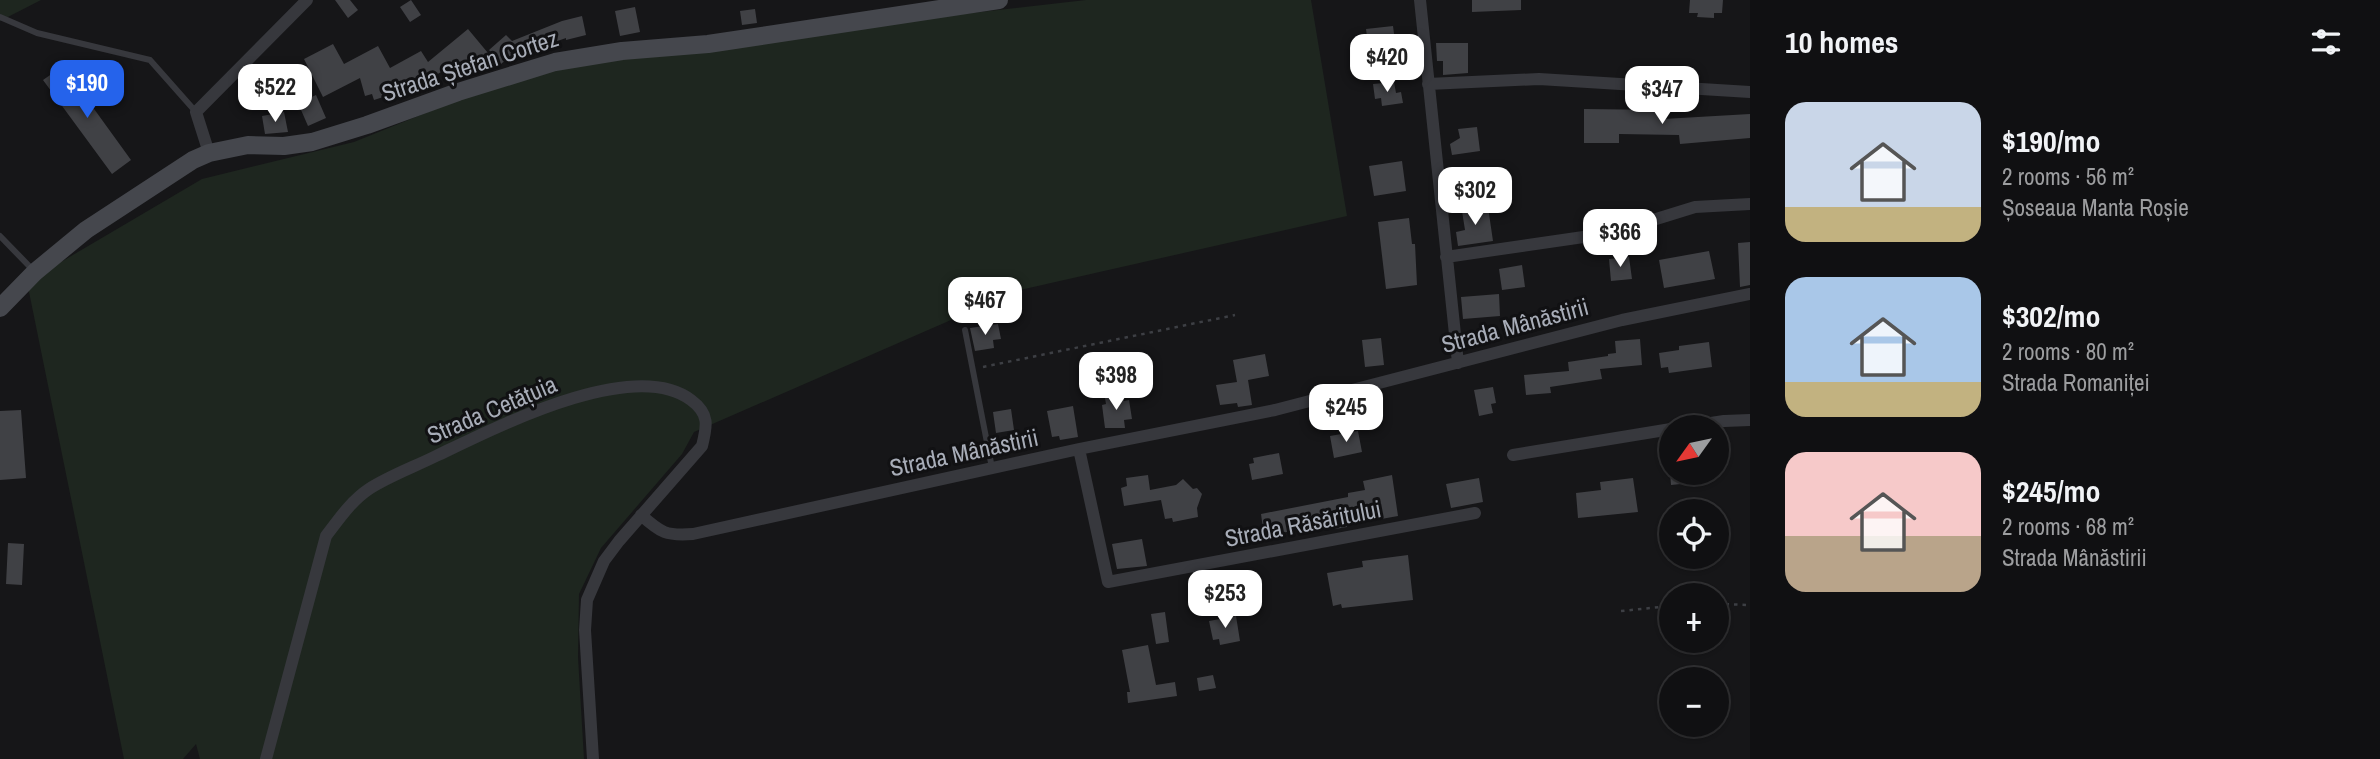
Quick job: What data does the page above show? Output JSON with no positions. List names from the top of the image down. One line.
{"streets":{"street":["Strada Ștefan Cortez","Strada Mânăstirii","Strada Cetățuia","Strada Răsăritului"]},"crossings":[["Strada Mânăstirii","Strada Cetățuia"],["Strada Mânăstirii","Strada Răsăritului"]],"north":"bottom left","page":{"heading":"10 homes","price":["$420","$190","$522","$347","$302","$366","$467","$398","$245","$253"],"list":[{"name":"$190/mo","note":"2 rooms · 56 m² · Șoseaua Manta Roșie"},{"name":"$302/mo","note":"2 rooms · 80 m² · Strada Romaniței"},{"name":"$245/mo","note":"2 rooms · 68 m² · Strada Mânăstirii"}],"map_buttons":["+","−"]}}
